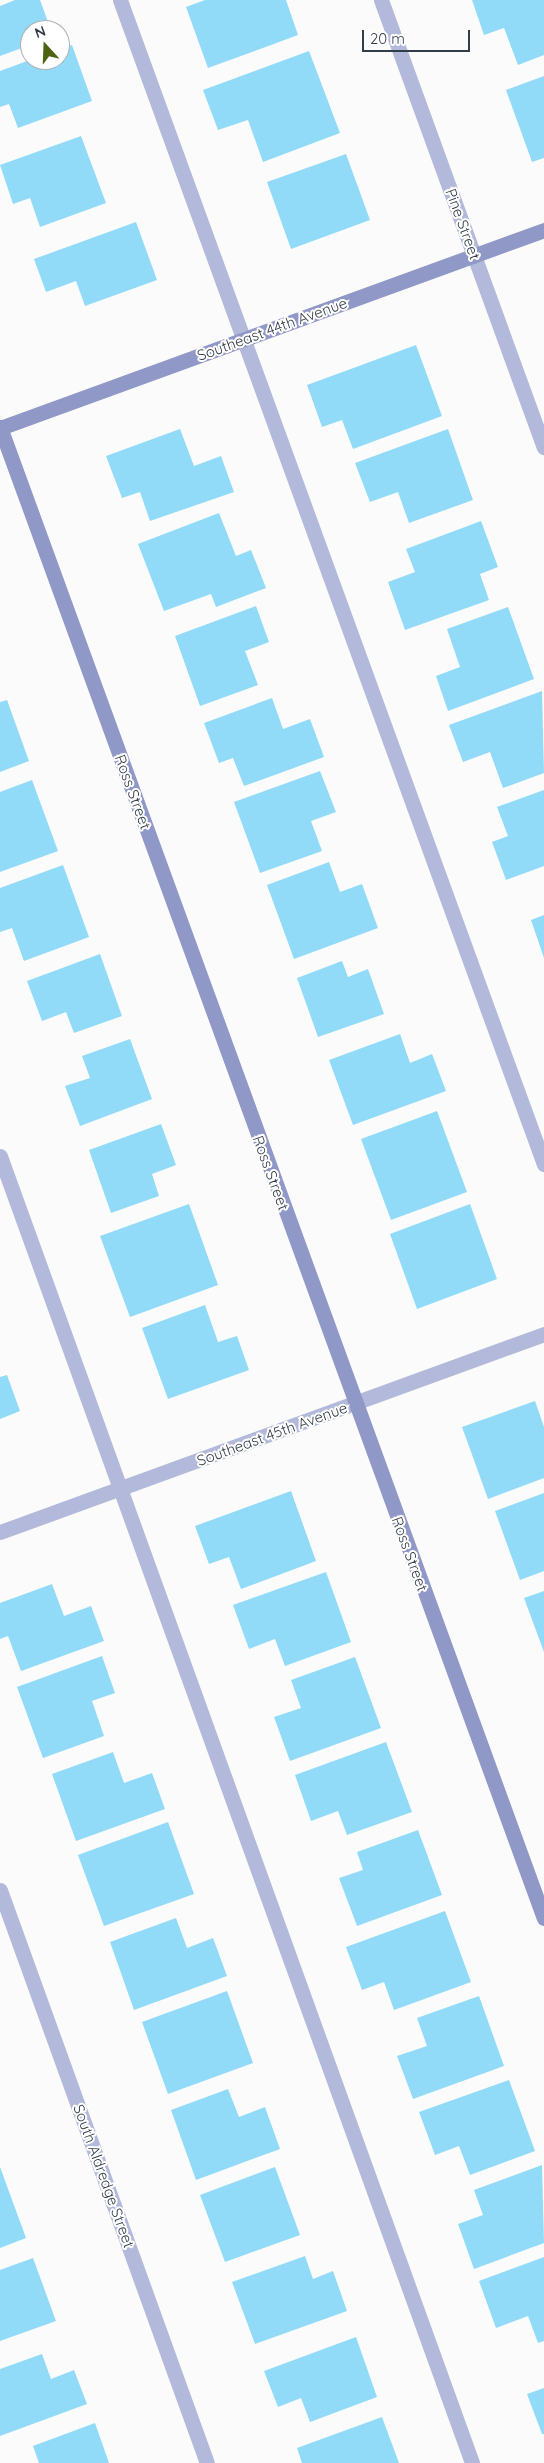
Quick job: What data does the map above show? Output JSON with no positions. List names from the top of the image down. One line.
{"streets":{"street":["Pine Street","Southeast 44th Avenue","Ross Street","Southeast 45th Avenue","South Aldredge Street"]},"crossings":[["Pine Street","Southeast 44th Avenue"],["Southeast 44th Avenue","Ross Street"],["Ross Street","Southeast 45th Avenue"]],"scale_bar":"20 m","north":"top"}
